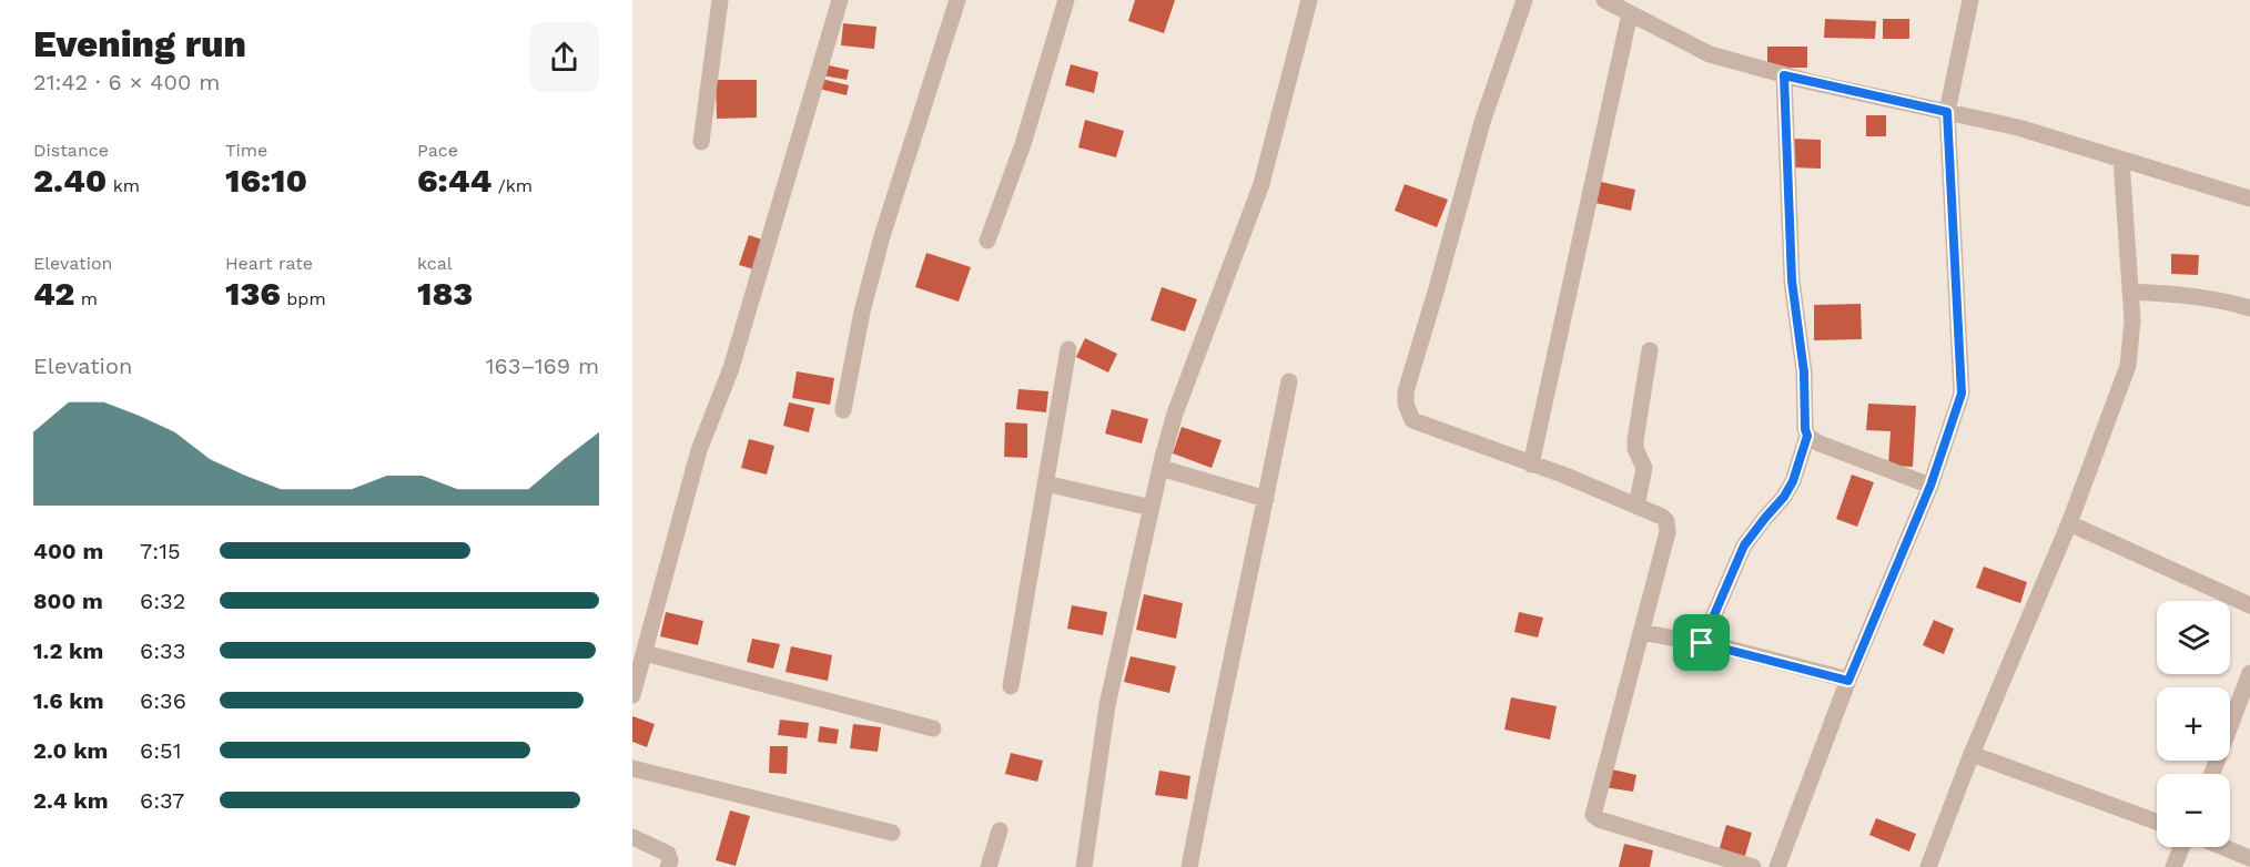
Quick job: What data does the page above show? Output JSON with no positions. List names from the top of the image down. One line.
{"page":{"heading":["Evening run","21:42 · 6 × 400 m"],"stats":[["Distance","2.40 km"],["Time","16:10"],["Pace","6:44 /km"],["Elevation","42 m"],["Heart rate","136 bpm"],["kcal","183"]],"chart":["Elevation","163–169 m"],"list":[{"name":"400 m","note":"7:15"},{"name":"800 m","note":"6:32"},{"name":"1.2 km","note":"6:33"},{"name":"1.6 km","note":"6:36"},{"name":"2.0 km","note":"6:51"},{"name":"2.4 km","note":"6:37"}],"map_buttons":["+","−"]}}
